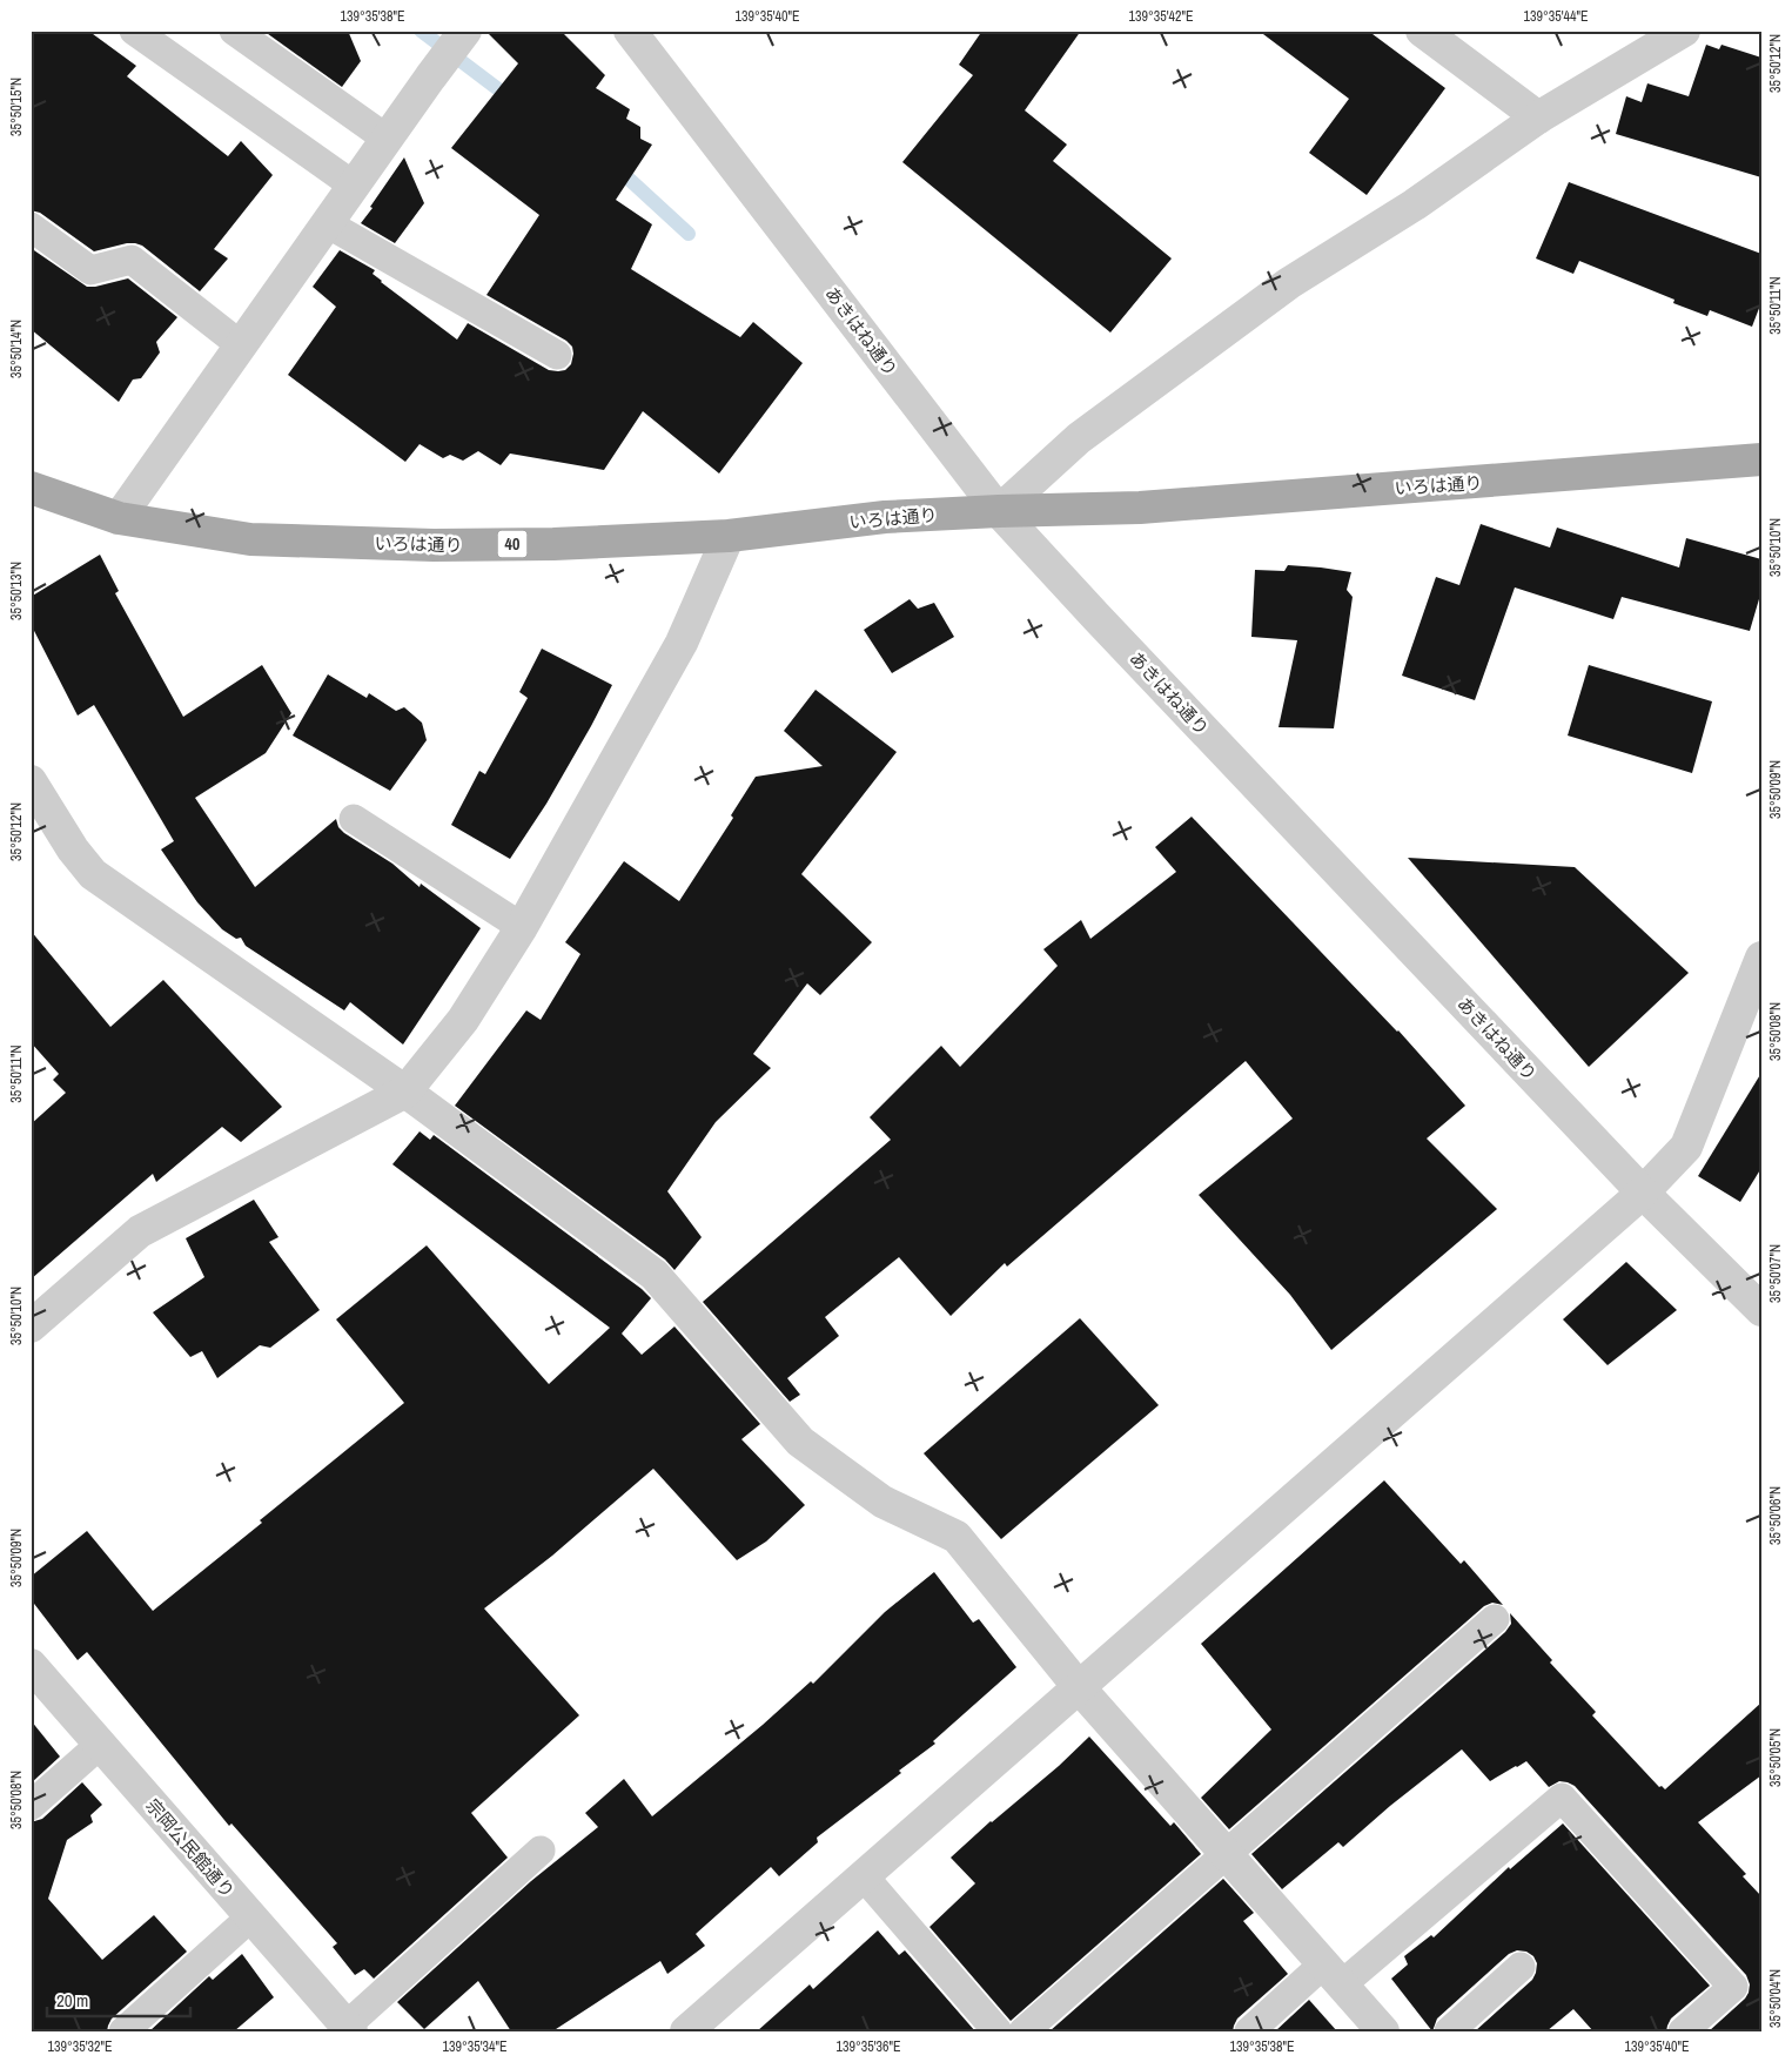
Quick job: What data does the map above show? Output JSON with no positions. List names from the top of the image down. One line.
{"streets":{"main road":["いろは通り","40"],"street":["あきはね通り","宗岡公民館通り"]},"crossings":[["あきはね通り","いろは通り"]],"scale_bar":"20 m","coordinates":["139°35'38\"E","139°35'40\"E","139°35'42\"E","139°35'44\"E","35°50'12\"N","35°50'15\"N","35°50'11\"N","35°50'14\"N","35°50'10\"N","35°50'13\"N","35°50'09\"N","35°50'08\"N","35°50'07\"N","35°50'06\"N","35°50'05\"N","35°50'04\"N","139°35'32\"E","139°35'34\"E","139°35'36\"E"]}
